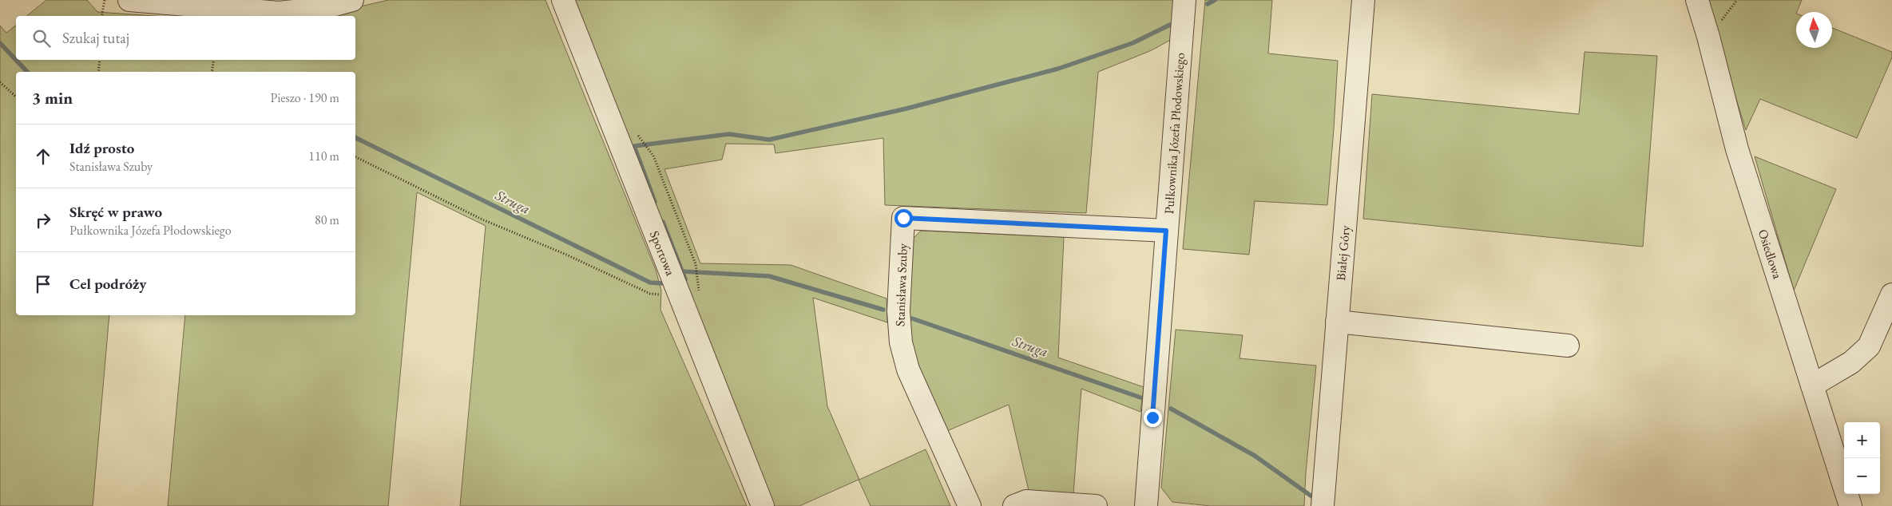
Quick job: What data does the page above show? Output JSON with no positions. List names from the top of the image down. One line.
{"streets":{"street":["Pułkownika Józefa Płodowskiego","Sportowa","Białej Góry","Osiedlowa","Stanisława Szuby"]},"crossings":[["Pułkownika Józefa Płodowskiego","Stanisława Szuby"]],"water":["Struga"],"north":"top","page":{"search":"Szukaj tutaj","heading":["3 min","Pieszo · 190 m"],"list":[["Idź prosto","Stanisława Szuby","110 m"],["Skręć w prawo","Pułkownika Józefa Płodowskiego","80 m"],"Cel podróży"],"map_buttons":["+","−"]}}
